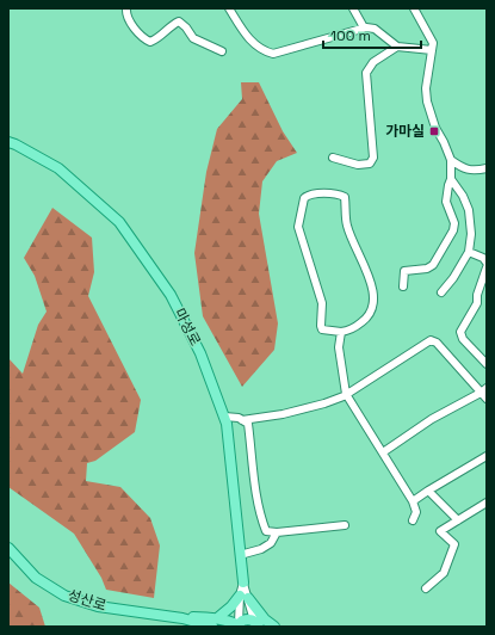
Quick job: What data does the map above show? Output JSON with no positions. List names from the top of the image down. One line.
{"streets":{"main road":["마성로","성산로"]},"places":{"transit":["가마실"]},"scale_bar":"100 m"}
